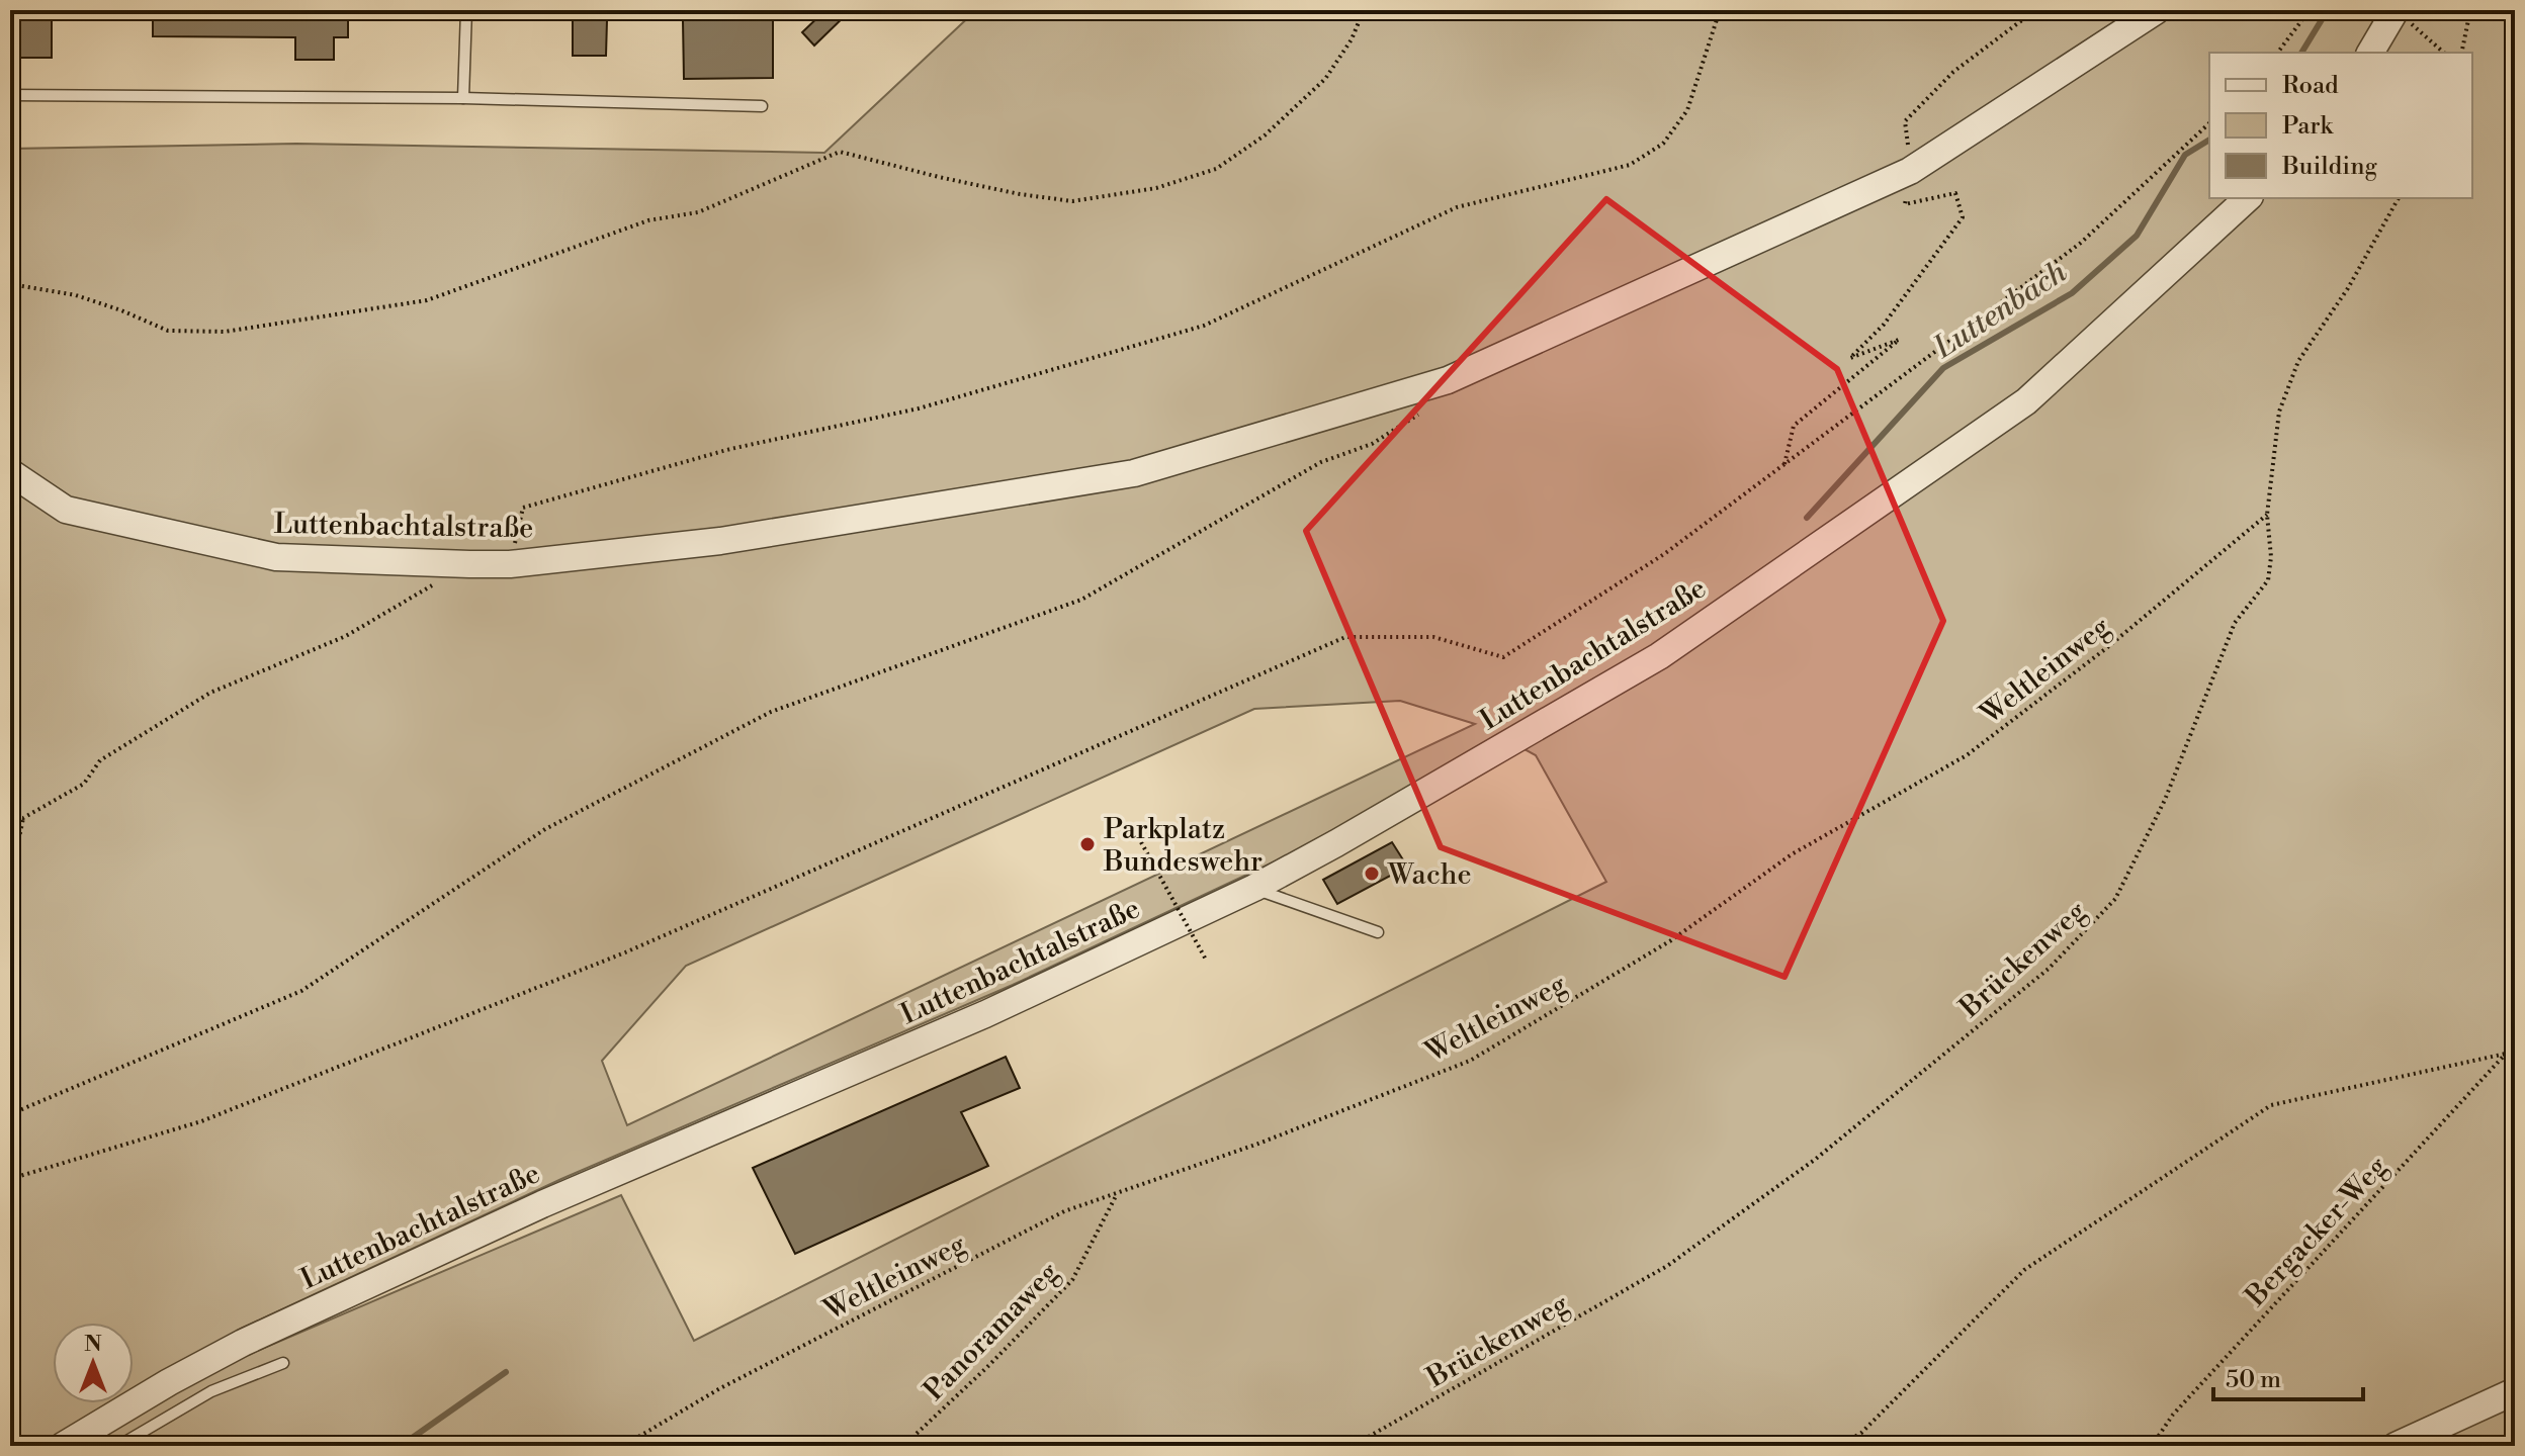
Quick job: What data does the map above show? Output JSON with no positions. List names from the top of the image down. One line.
{"streets":{"street":["Luttenbachtalstraße"],"path":["Weltleinweg","Brückenweg","Bergacker-Weg","Panoramaweg"]},"crossings":[["Weltleinweg","Brückenweg"],["Weltleinweg","Panoramaweg"]],"water":["Luttenbach"],"places":["Parkplatz Bundeswehr","Wache"],"legend":["Road","Park","Building"],"scale_bar":"50 m","north":"top"}
